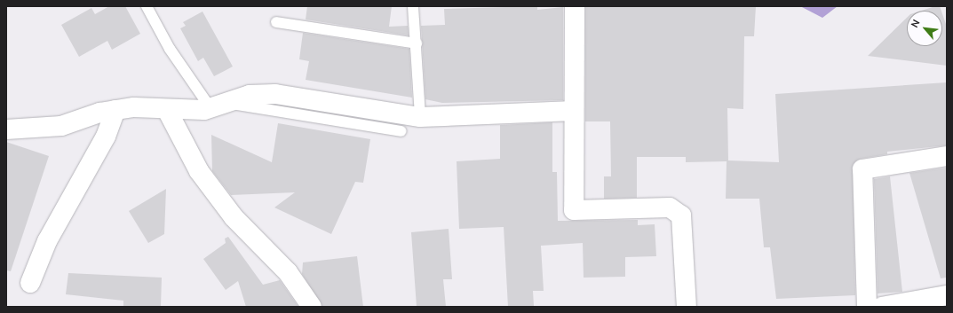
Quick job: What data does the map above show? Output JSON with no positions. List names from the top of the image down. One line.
{"north":"top left"}
